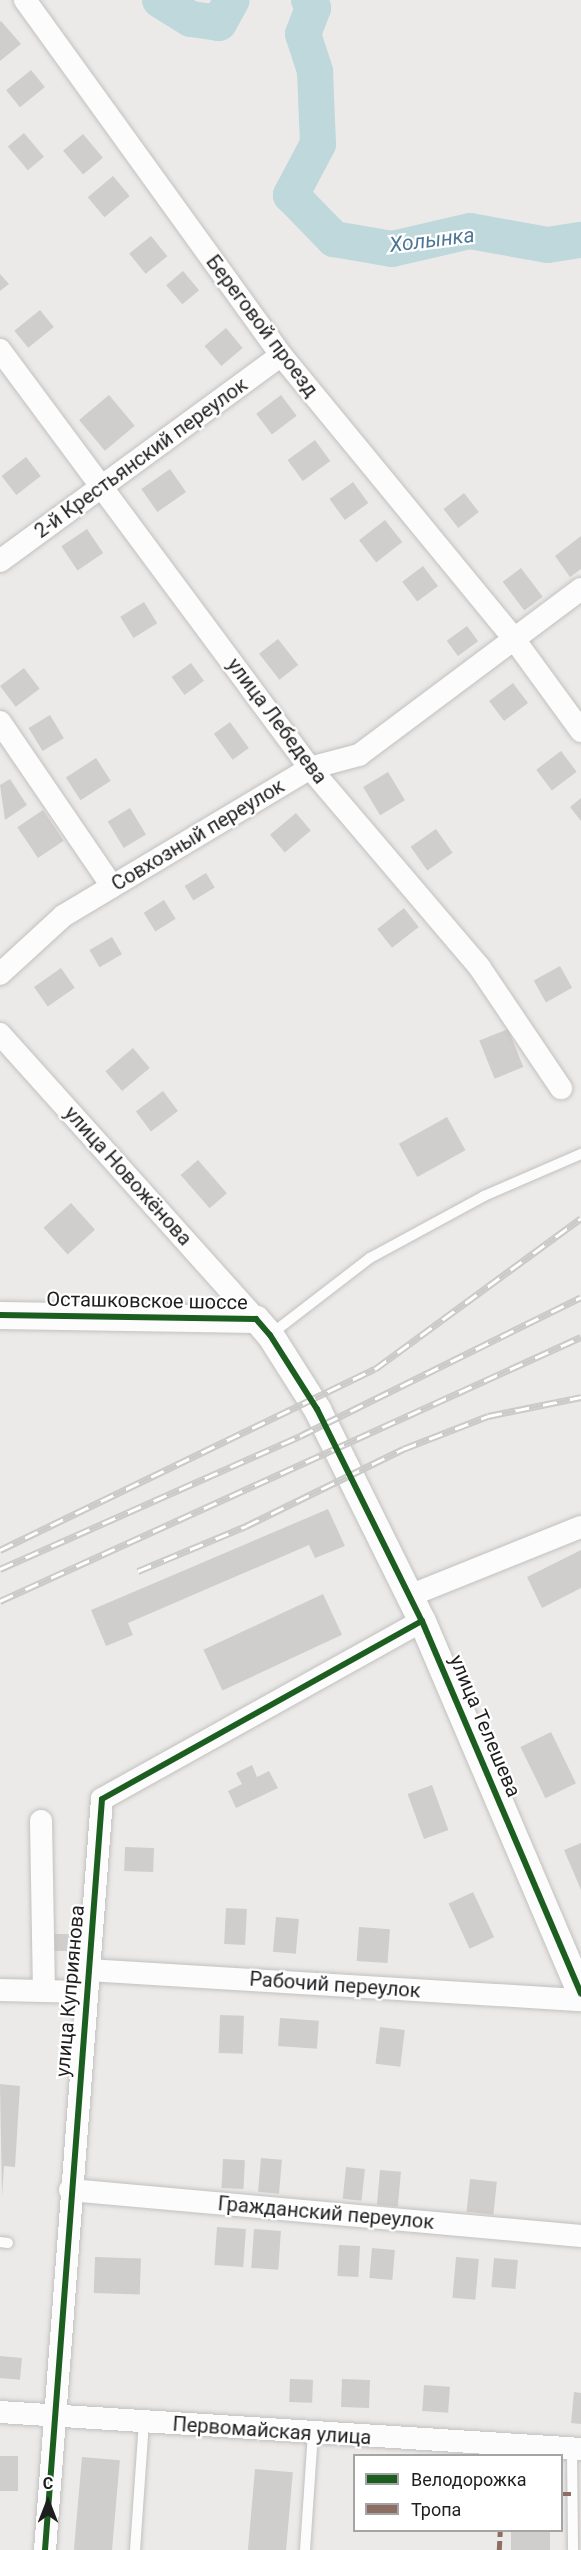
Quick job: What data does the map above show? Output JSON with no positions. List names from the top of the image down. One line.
{"streets":{"street":["Береговой проезд","2-й Крестьянский переулок","улица Лебедева","Совхозный переулок","улица Новожёнова","Осташковское шоссе","улица Телешева","Рабочий переулок","улица Куприянова","Гражданский переулок","Первомайская улица"]},"crossings":[["Береговой проезд","2-й Крестьянский переулок"],["Береговой проезд","Совхозный переулок"],["2-й Крестьянский переулок","улица Лебедева"],["улица Лебедева","Совхозный переулок"],["улица Новожёнова","Осташковское шоссе"],["улица Новожёнова","улица Телешева"],["Осташковское шоссе","улица Телешева"],["улица Телешева","улица Куприянова"],["Рабочий переулок","улица Куприянова"],["улица Куприянова","Гражданский переулок"],["улица Куприянова","Первомайская улица"]],"water":["Холынка"],"legend":["Велодорожка","Тропа"],"north":"top"}
